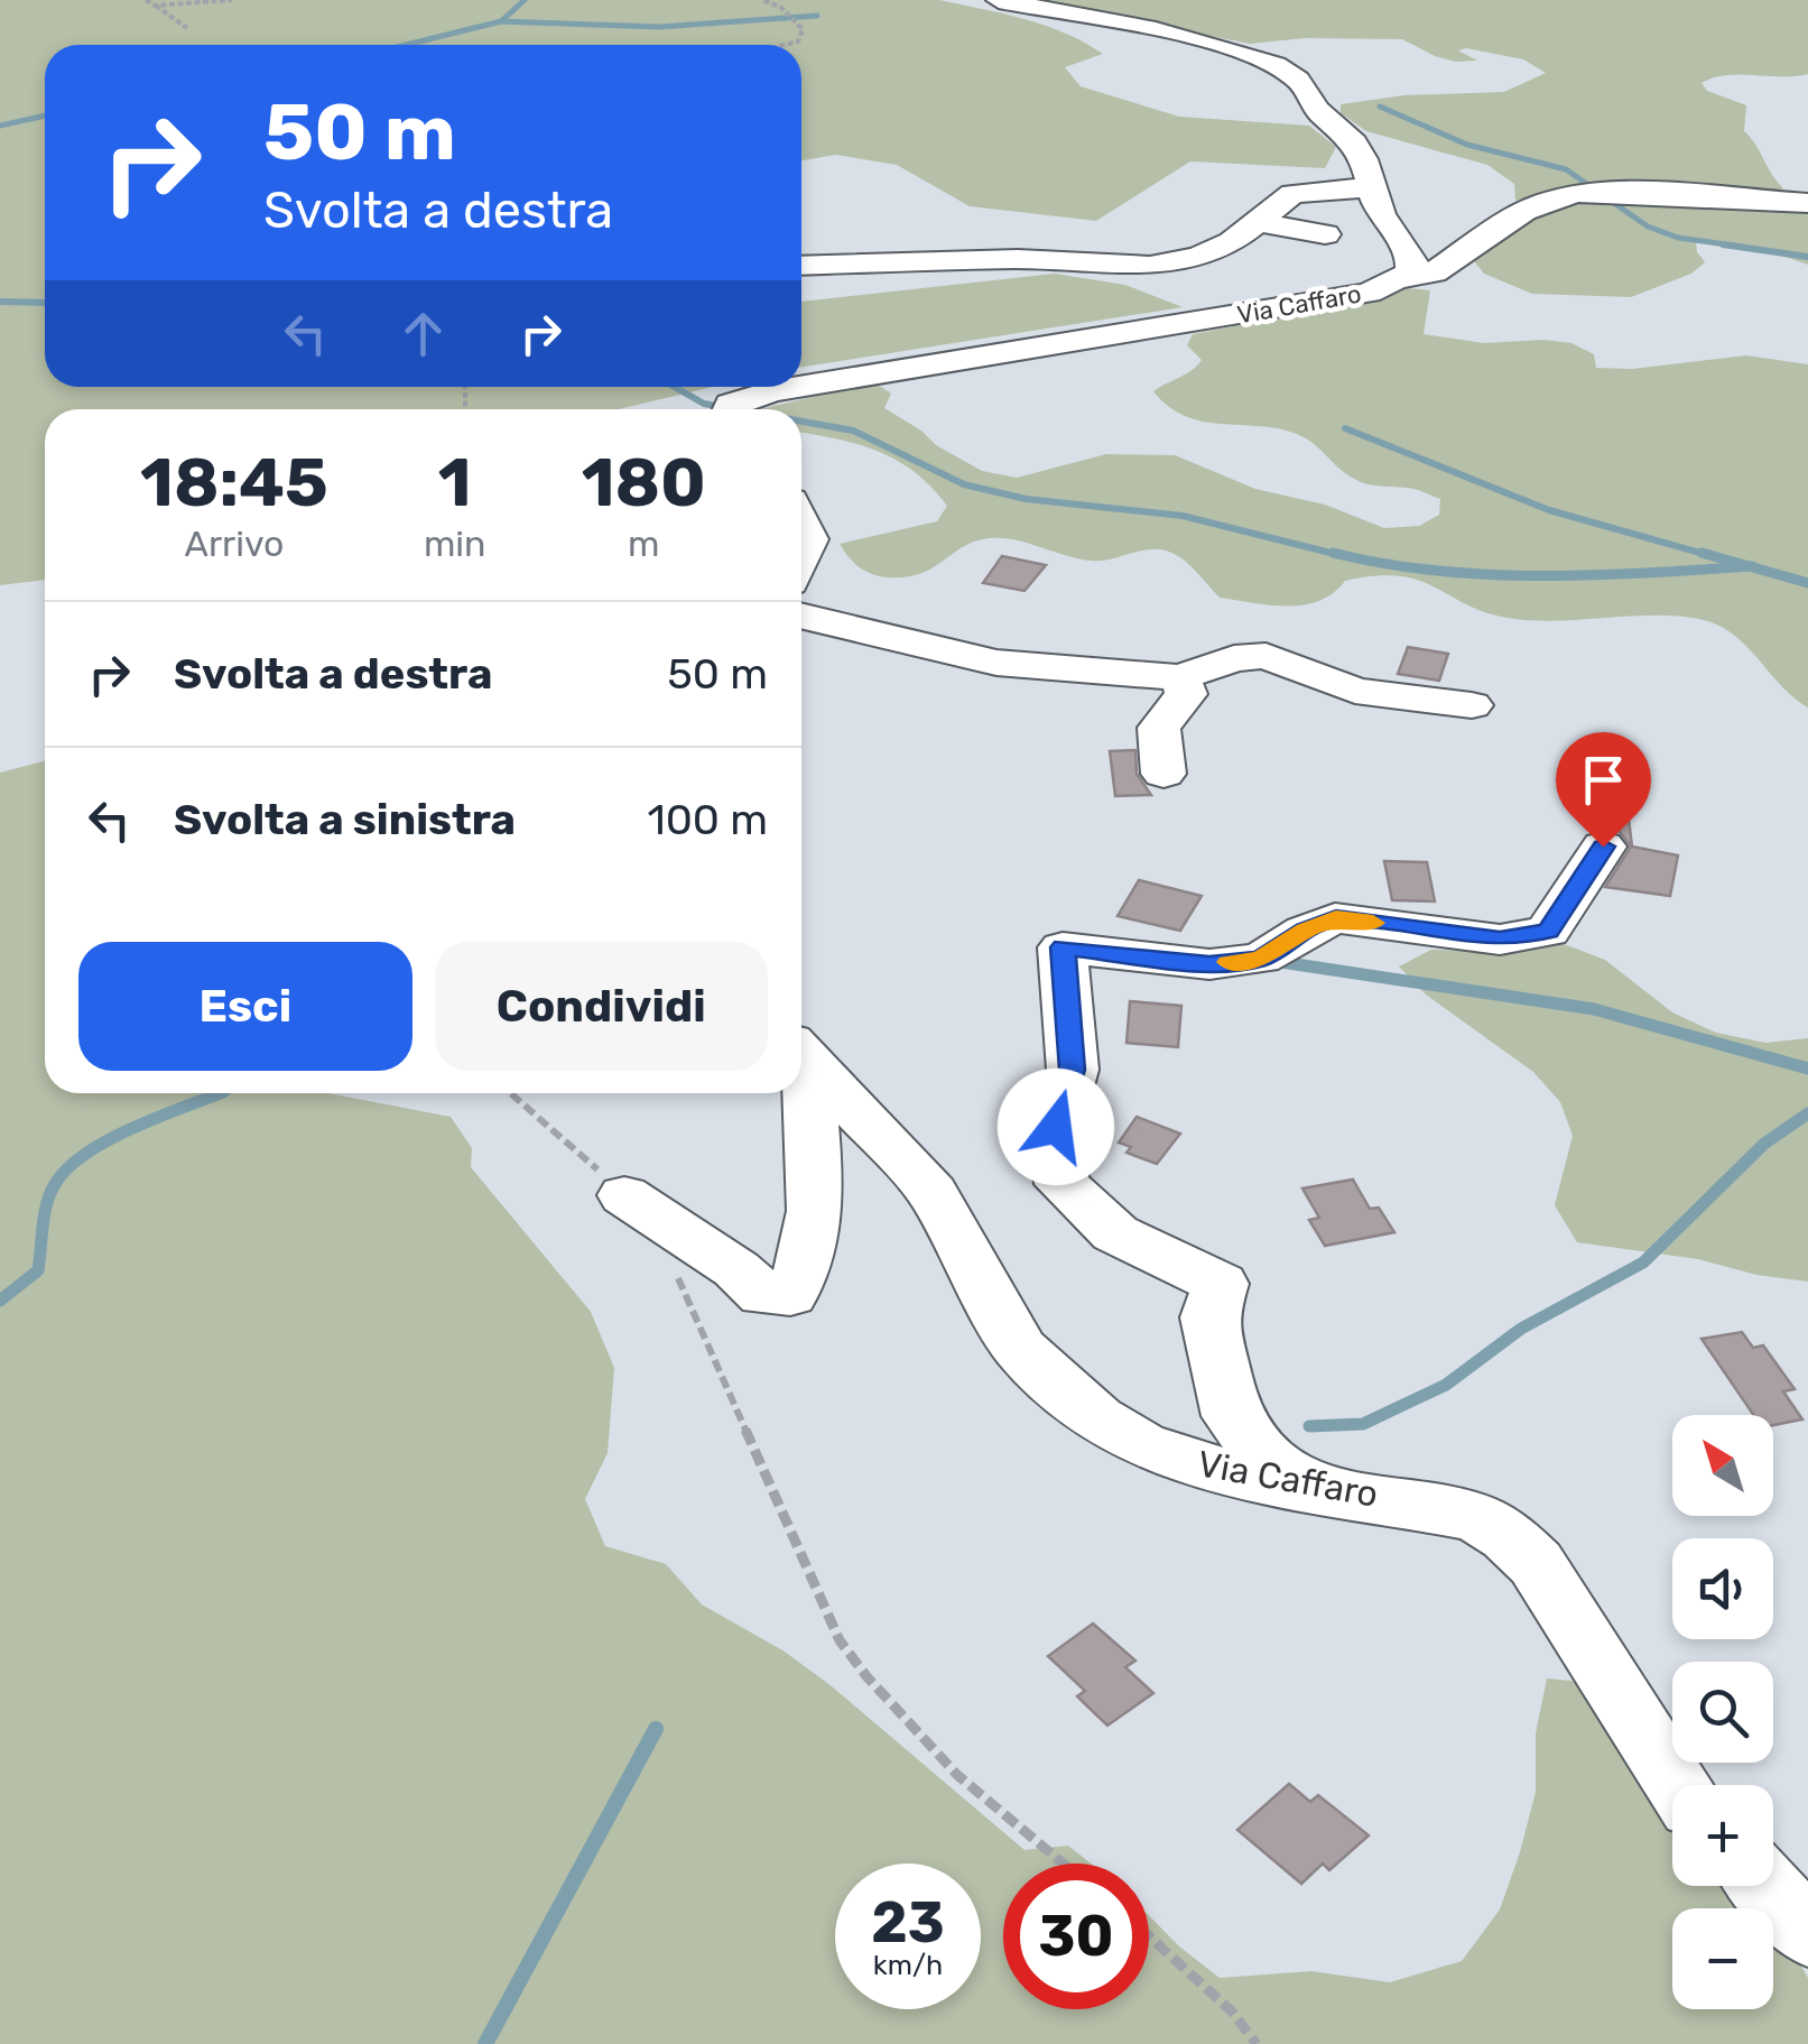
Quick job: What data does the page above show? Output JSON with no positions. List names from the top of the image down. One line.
{"streets":{"street":["Via Caffaro"]},"north":"top left","page":{"turn":["50 m","Svolta a destra"],"eta":["18:45","Arrivo","1","min","180","m"],"list":[{"name":"Svolta a destra","value":"50 m"},{"name":"Svolta a sinistra","value":"100 m"}],"buttons":["Esci","Condividi"],"map_buttons":["+","−"],"speed":"23 km/h","limit":"30"}}
